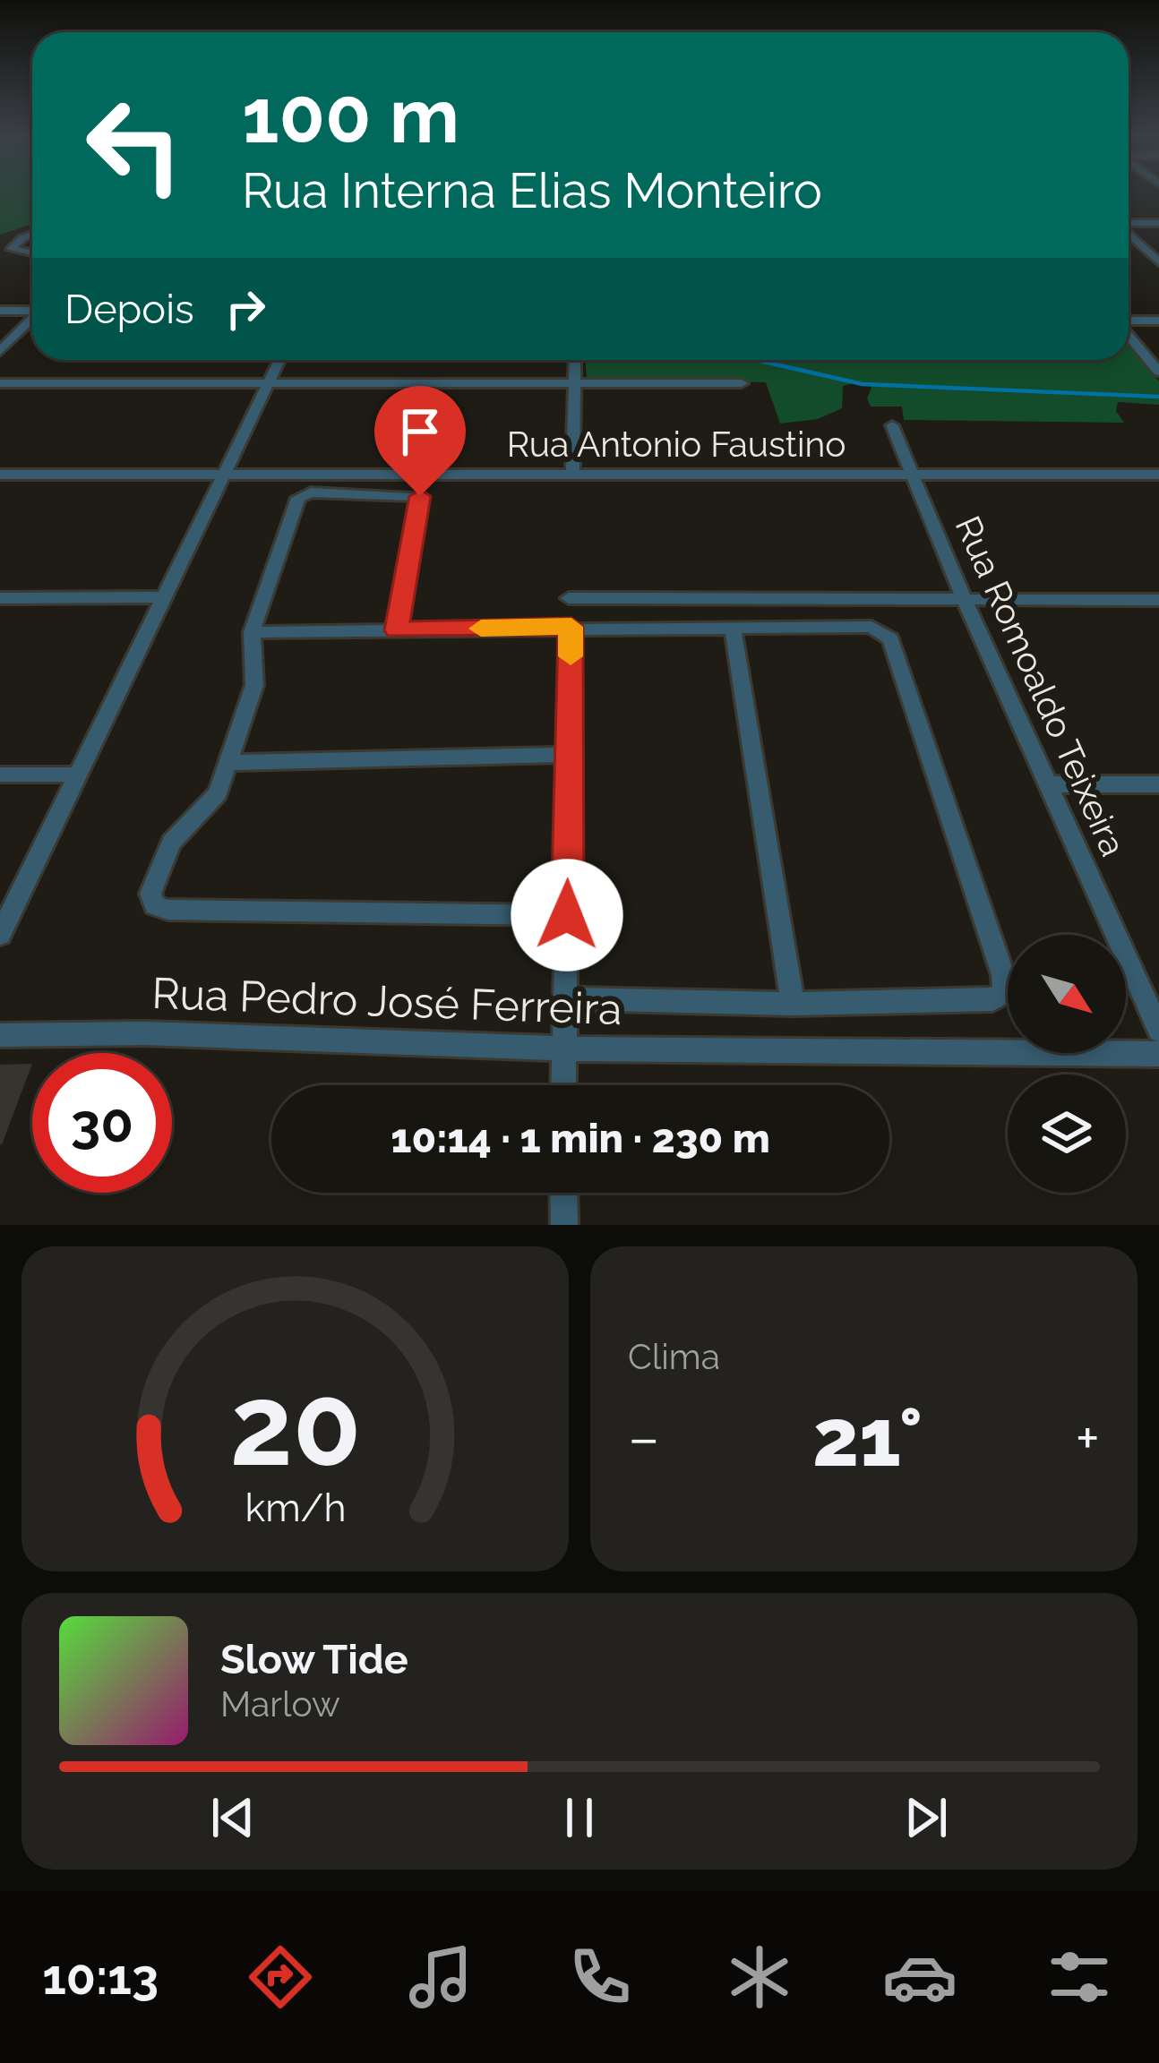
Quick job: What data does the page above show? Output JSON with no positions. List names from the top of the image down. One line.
{"streets":{"street":["Rua Antonio Faustino","Rua Romoaldo Teixeira","Rua Pedro José Ferreira"]},"crossings":[["Rua Antonio Faustino","Rua Romoaldo Teixeira"]],"north":"bottom right","page":{"turn":["100 m","Rua Interna Elias Monteiro"],"then":"Depois","limit":"30","trip":"10:14 · 1 min · 230 m","tile":"Clima","heat":["−","21°","+"],"song":["Slow Tide","Marlow"],"tabs":"10:13","gauge":["20","km/h"]}}
